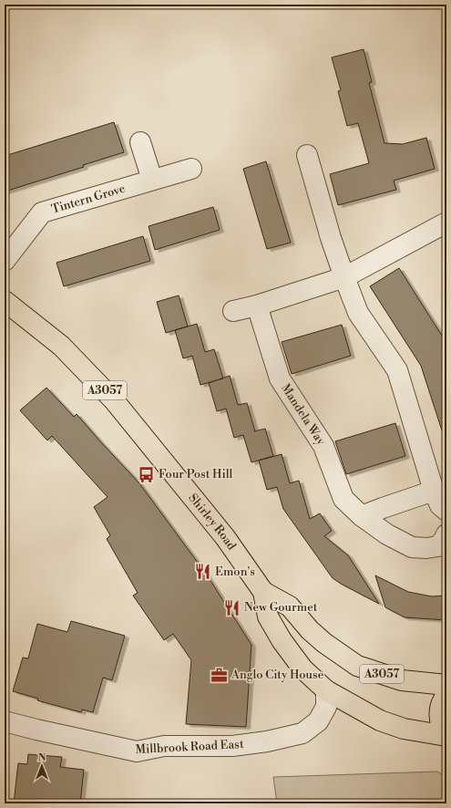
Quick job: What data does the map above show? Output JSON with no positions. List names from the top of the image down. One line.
{"streets":{"main road":["A3057","Shirley Road"],"street":["Tintern Grove","Mandela Way","Millbrook Road East"]},"crossings":[["Shirley Road","Millbrook Road East"]],"places":{"bus stop":["Four Post Hill"],"restaurant":["Emon's","New Gourmet"],"office":["Anglo City House"]},"north":"top"}
